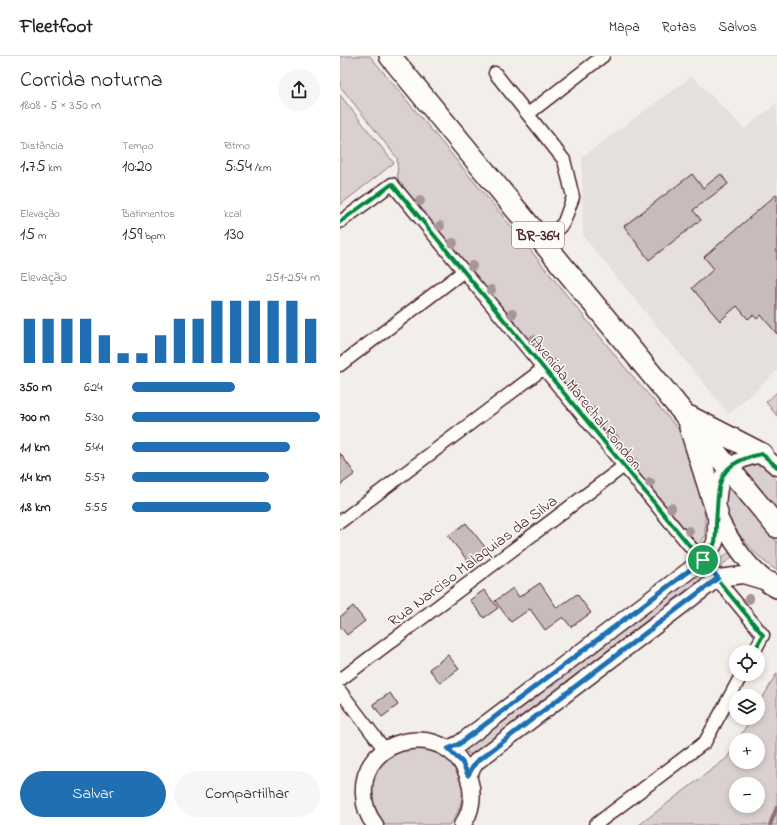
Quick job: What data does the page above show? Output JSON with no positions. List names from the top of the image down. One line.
{"streets":{"highway":["BR-364"],"street":["Avenida Marechal Rondon","Rua Narciso Malaquias da Silva"]},"crossings":[["Avenida Marechal Rondon","Rua Narciso Malaquias da Silva"]],"page":{"header":"Fleetfoot","nav":["Mapa","Rotas","Salvos"],"heading":["Corrida noturna","18:08 · 5 × 350 m"],"stats":[["Distância","1.75 km"],["Tempo","10:20"],["Ritmo","5:54 /km"],["Elevação","15 m"],["Batimentos","159 bpm"],["kcal","130"]],"chart":["Elevação","251–254 m"],"list":[{"name":"350 m","note":"6:24"},{"name":"700 m","note":"5:30"},{"name":"1.1 km","note":"5:44"},{"name":"1.4 km","note":"5:57"},{"name":"1.8 km","note":"5:55"}],"map_buttons":["+","−"],"buttons":["Salvar","Compartilhar"]}}
